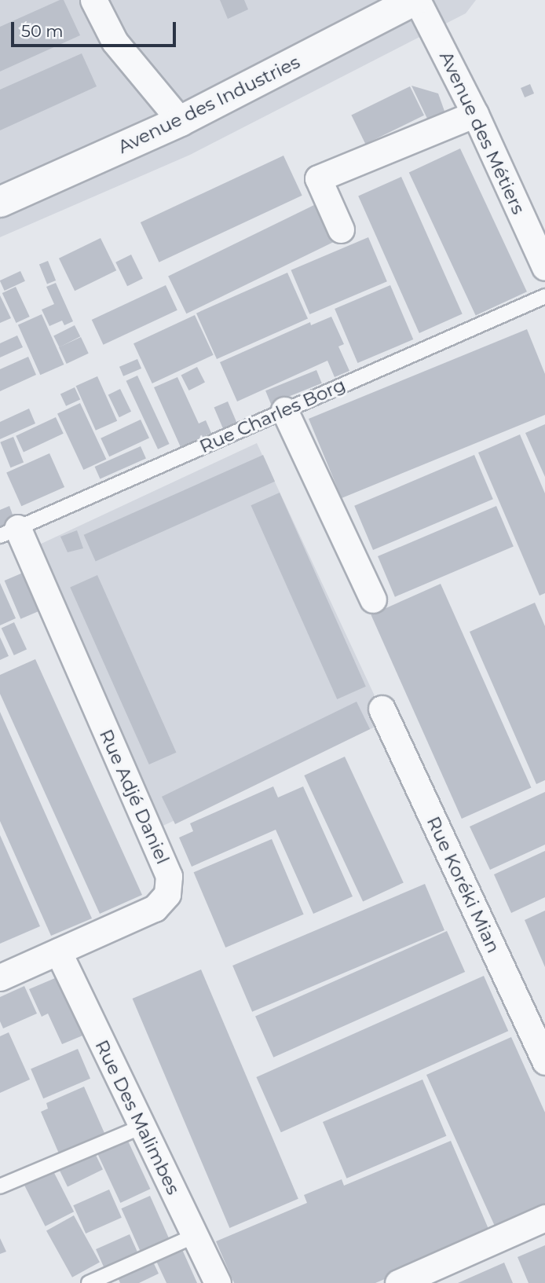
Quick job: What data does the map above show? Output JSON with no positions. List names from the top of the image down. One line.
{"streets":{"street":["Avenue des Industries","Avenue des Métiers","Rue Adjé Daniel","Rue Koréki Mian","Rue Des Malimbes"],"lane":["Rue Charles Borg"]},"crossings":[["Avenue des Industries","Avenue des Métiers"],["Rue Charles Borg","Rue Adjé Daniel"],["Rue Adjé Daniel","Rue Des Malimbes"]],"scale_bar":"50 m"}
